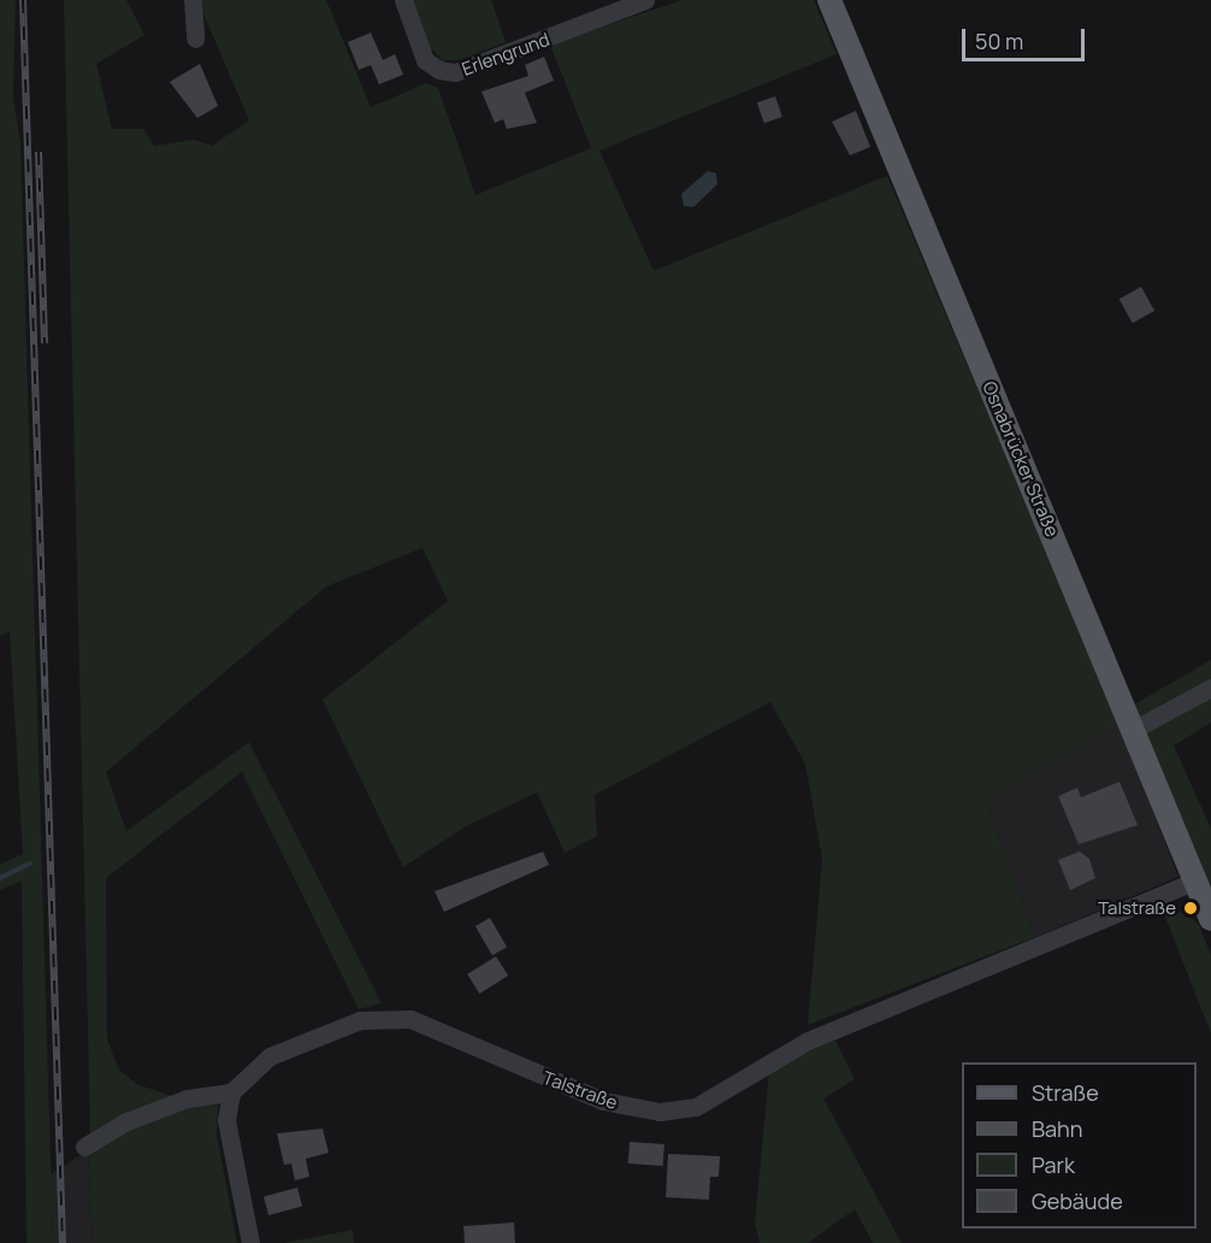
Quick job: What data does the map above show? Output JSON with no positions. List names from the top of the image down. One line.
{"streets":{"main road":["Osnabrücker Straße"],"street":["Erlengrund","Talstraße"]},"crossings":[["Osnabrücker Straße","Talstraße"]],"places":["Talstraße"],"legend":["Straße","Bahn","Park","Gebäude"],"scale_bar":"50 m"}
